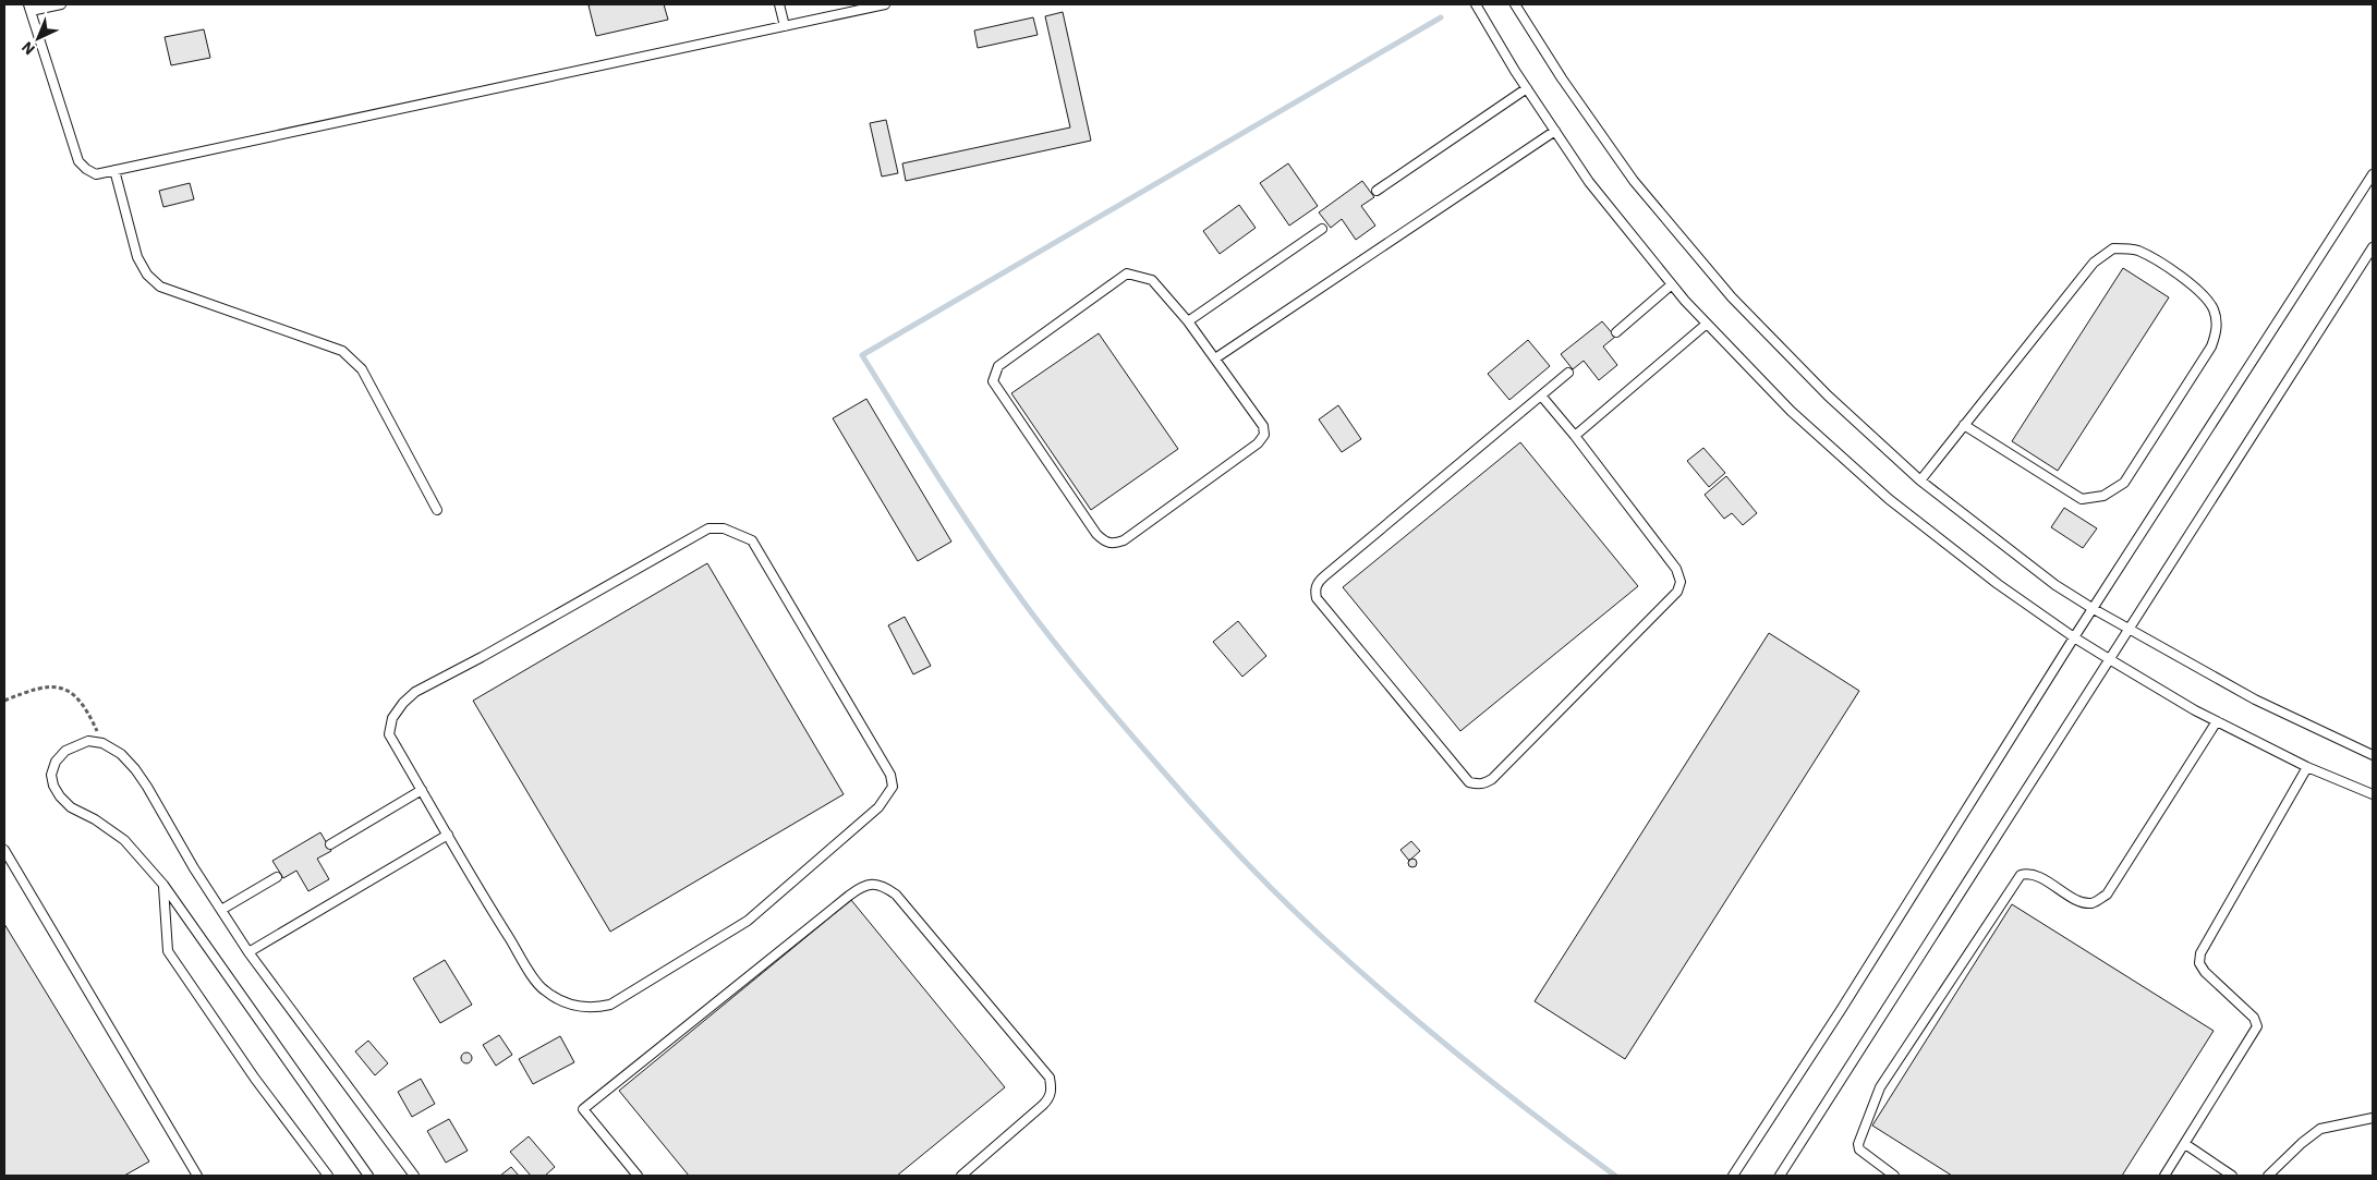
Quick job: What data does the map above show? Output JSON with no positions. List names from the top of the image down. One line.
{"north":"bottom left"}
